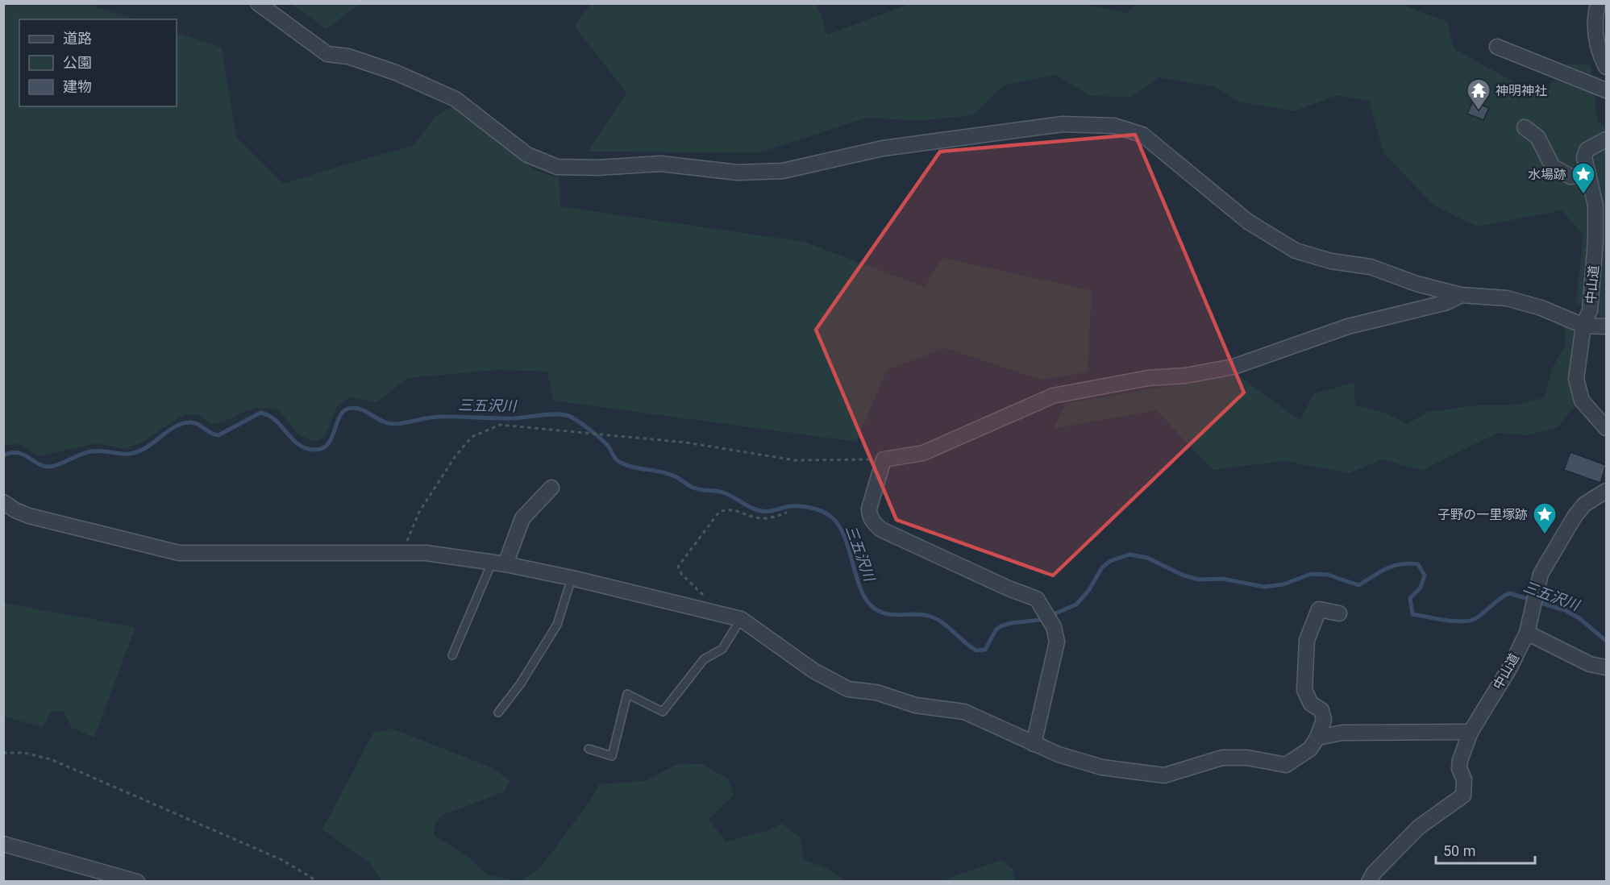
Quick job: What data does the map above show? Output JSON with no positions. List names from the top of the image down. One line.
{"streets":{"street":["中山道"]},"water":["三五沢川"],"places":{"temple":["神明神社"],"place":["水場跡","子野の一里塚跡"]},"legend":["道路","公園","建物"],"scale_bar":"50 m"}
